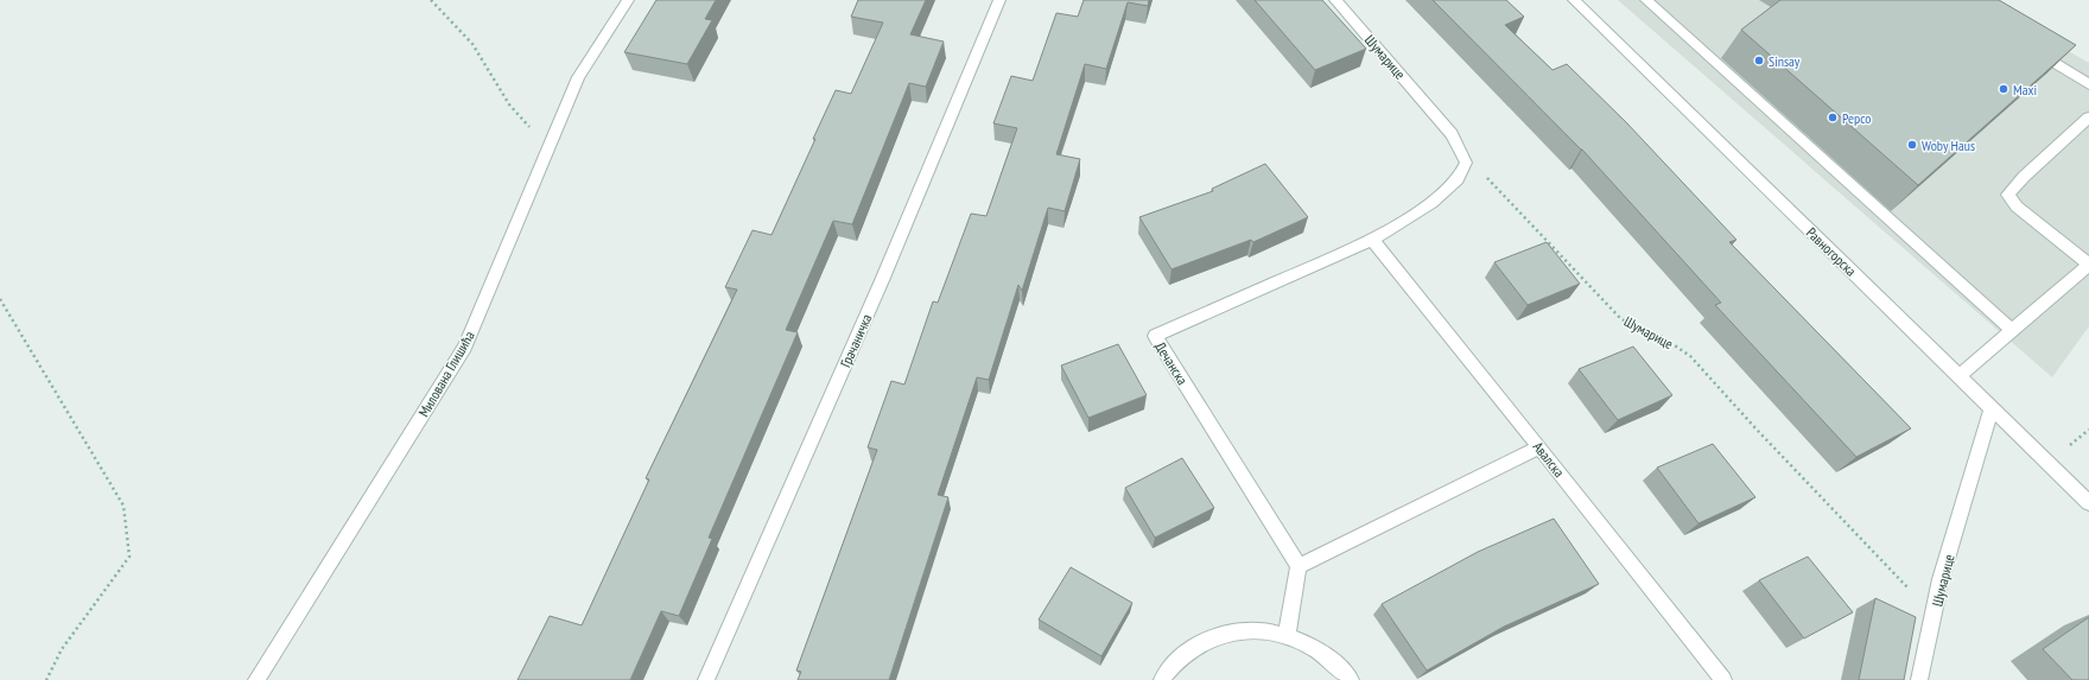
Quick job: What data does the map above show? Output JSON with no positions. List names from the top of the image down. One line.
{"streets":{"street":["Шумарице","Равногорска","Грачаничка","Дечанска","Милована Глишића","Авалска"]},"crossings":[["Шумарице","Равногорска"],["Дечанска","Авалска"]],"places":["Sinsay","Maxi","Pepco","Woby Haus"]}
